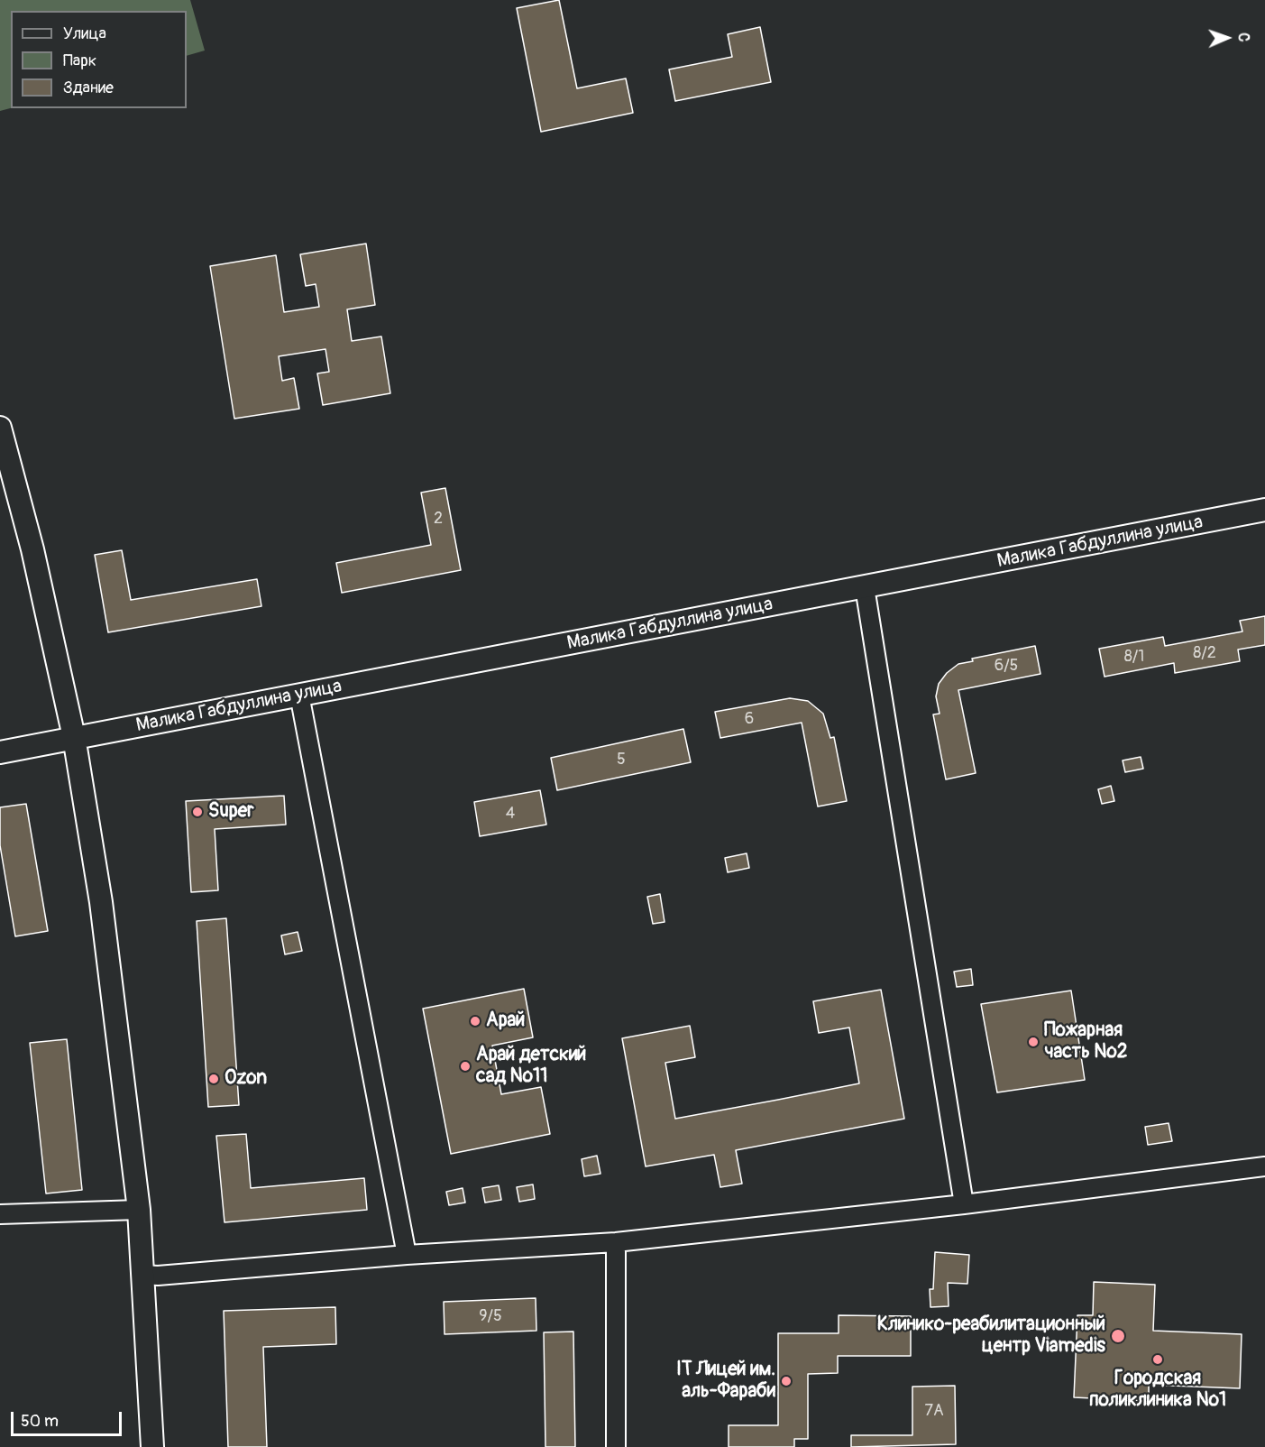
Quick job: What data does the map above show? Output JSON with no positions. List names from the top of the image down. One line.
{"streets":{"street":["Малика Габдуллина улица"]},"places":["Super","Арай","Пожарная часть №2","Арай детский сад №11","Ozon","Клинико-реабилитационный центр Viamedis","Городская поликлиника №1","IT Лицей им. аль-Фараби"],"house_numbers":["2","8/2","8/1","6/5","6","5","4","9/5","7А"],"legend":["Улица","Парк","Здание"],"scale_bar":"50 m","north":"right"}
